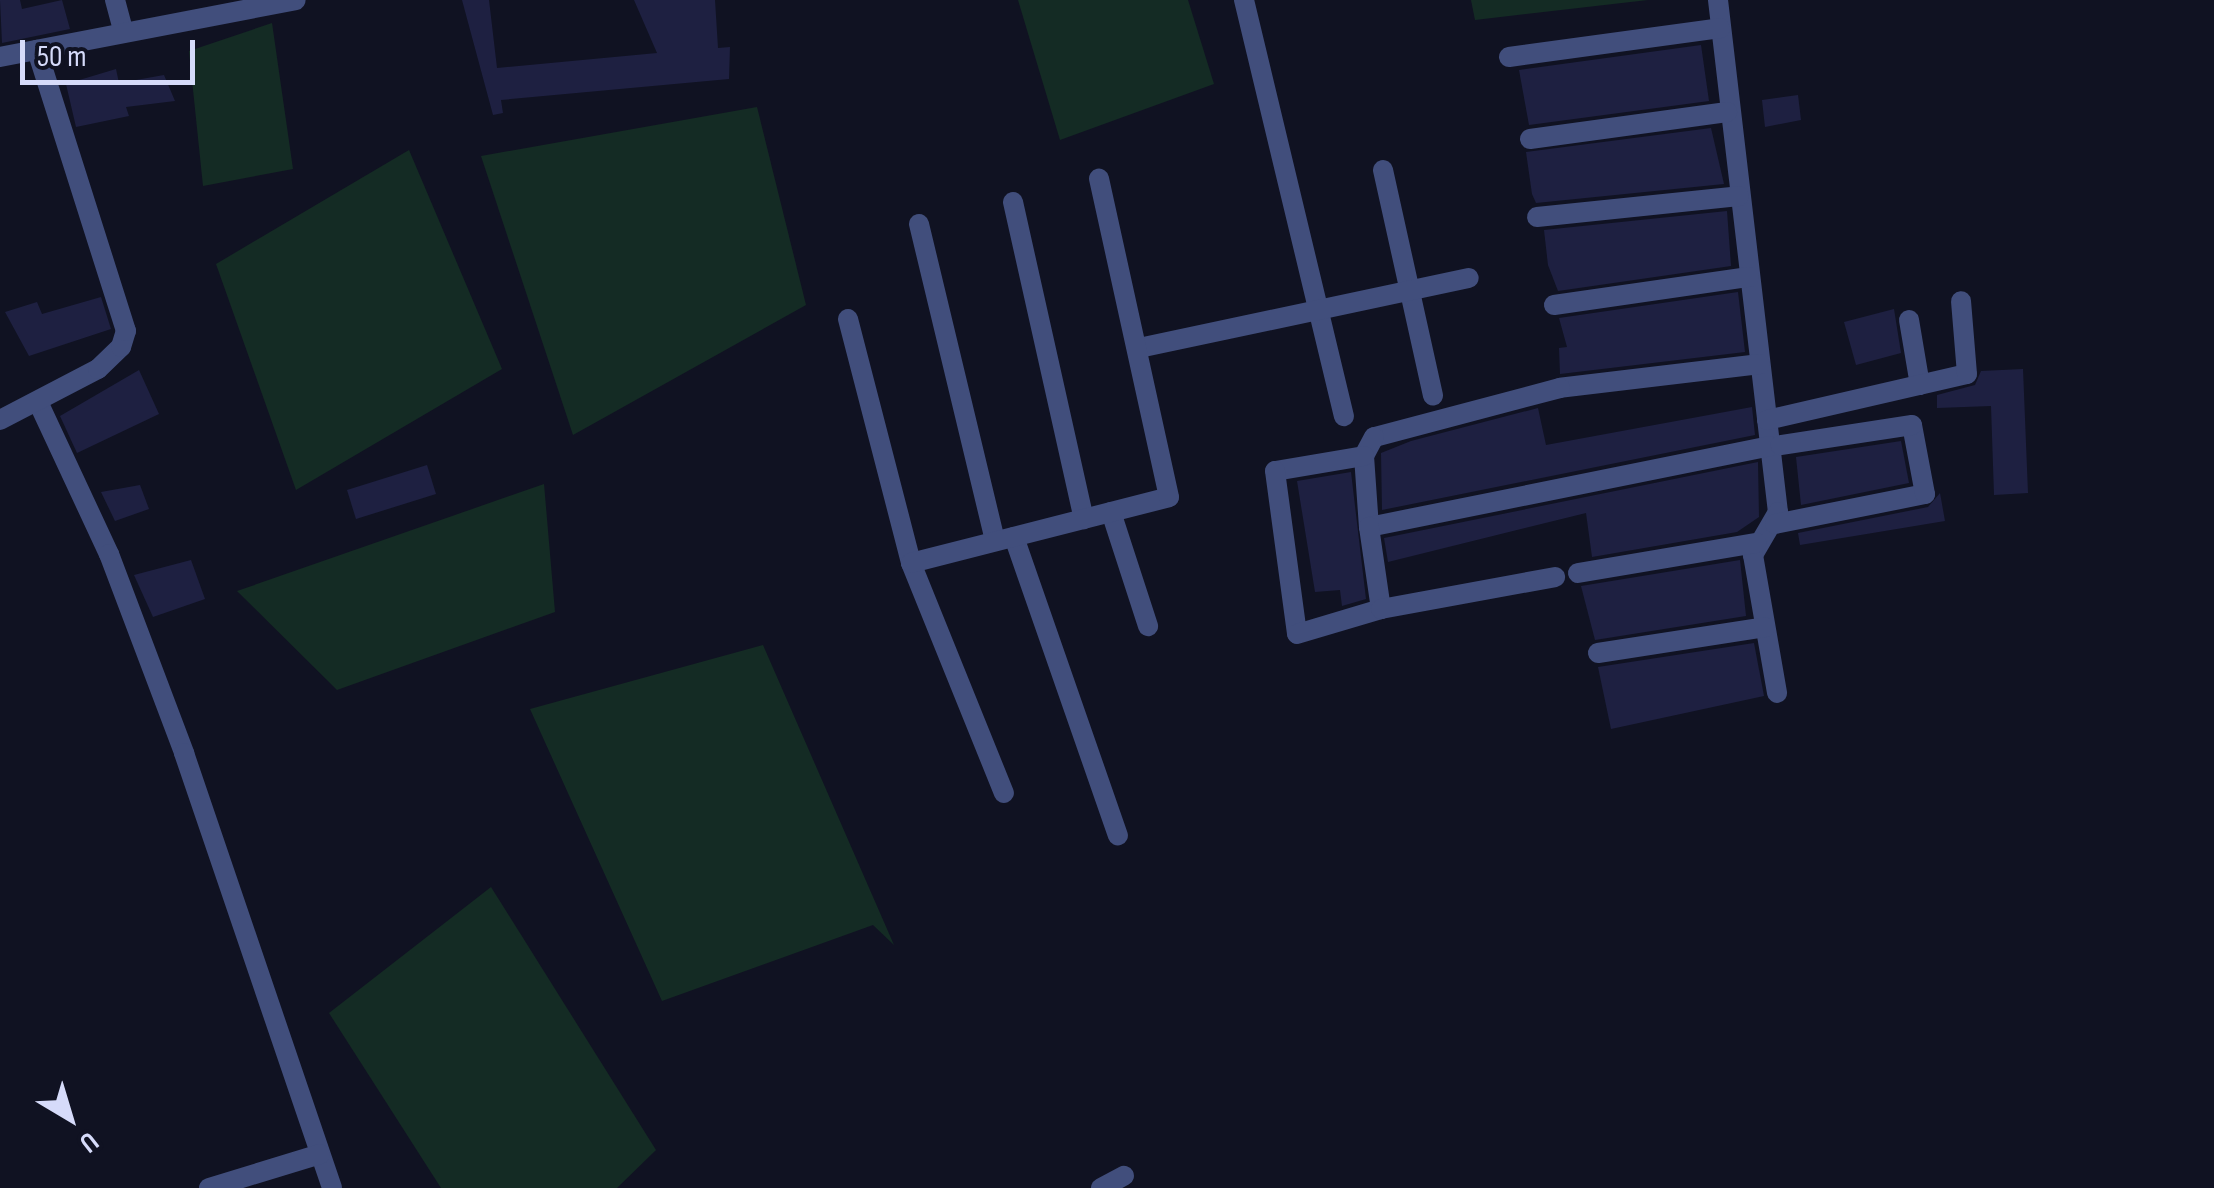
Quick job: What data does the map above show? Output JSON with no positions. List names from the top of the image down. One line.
{"scale_bar":"50 m","north":"bottom right"}
